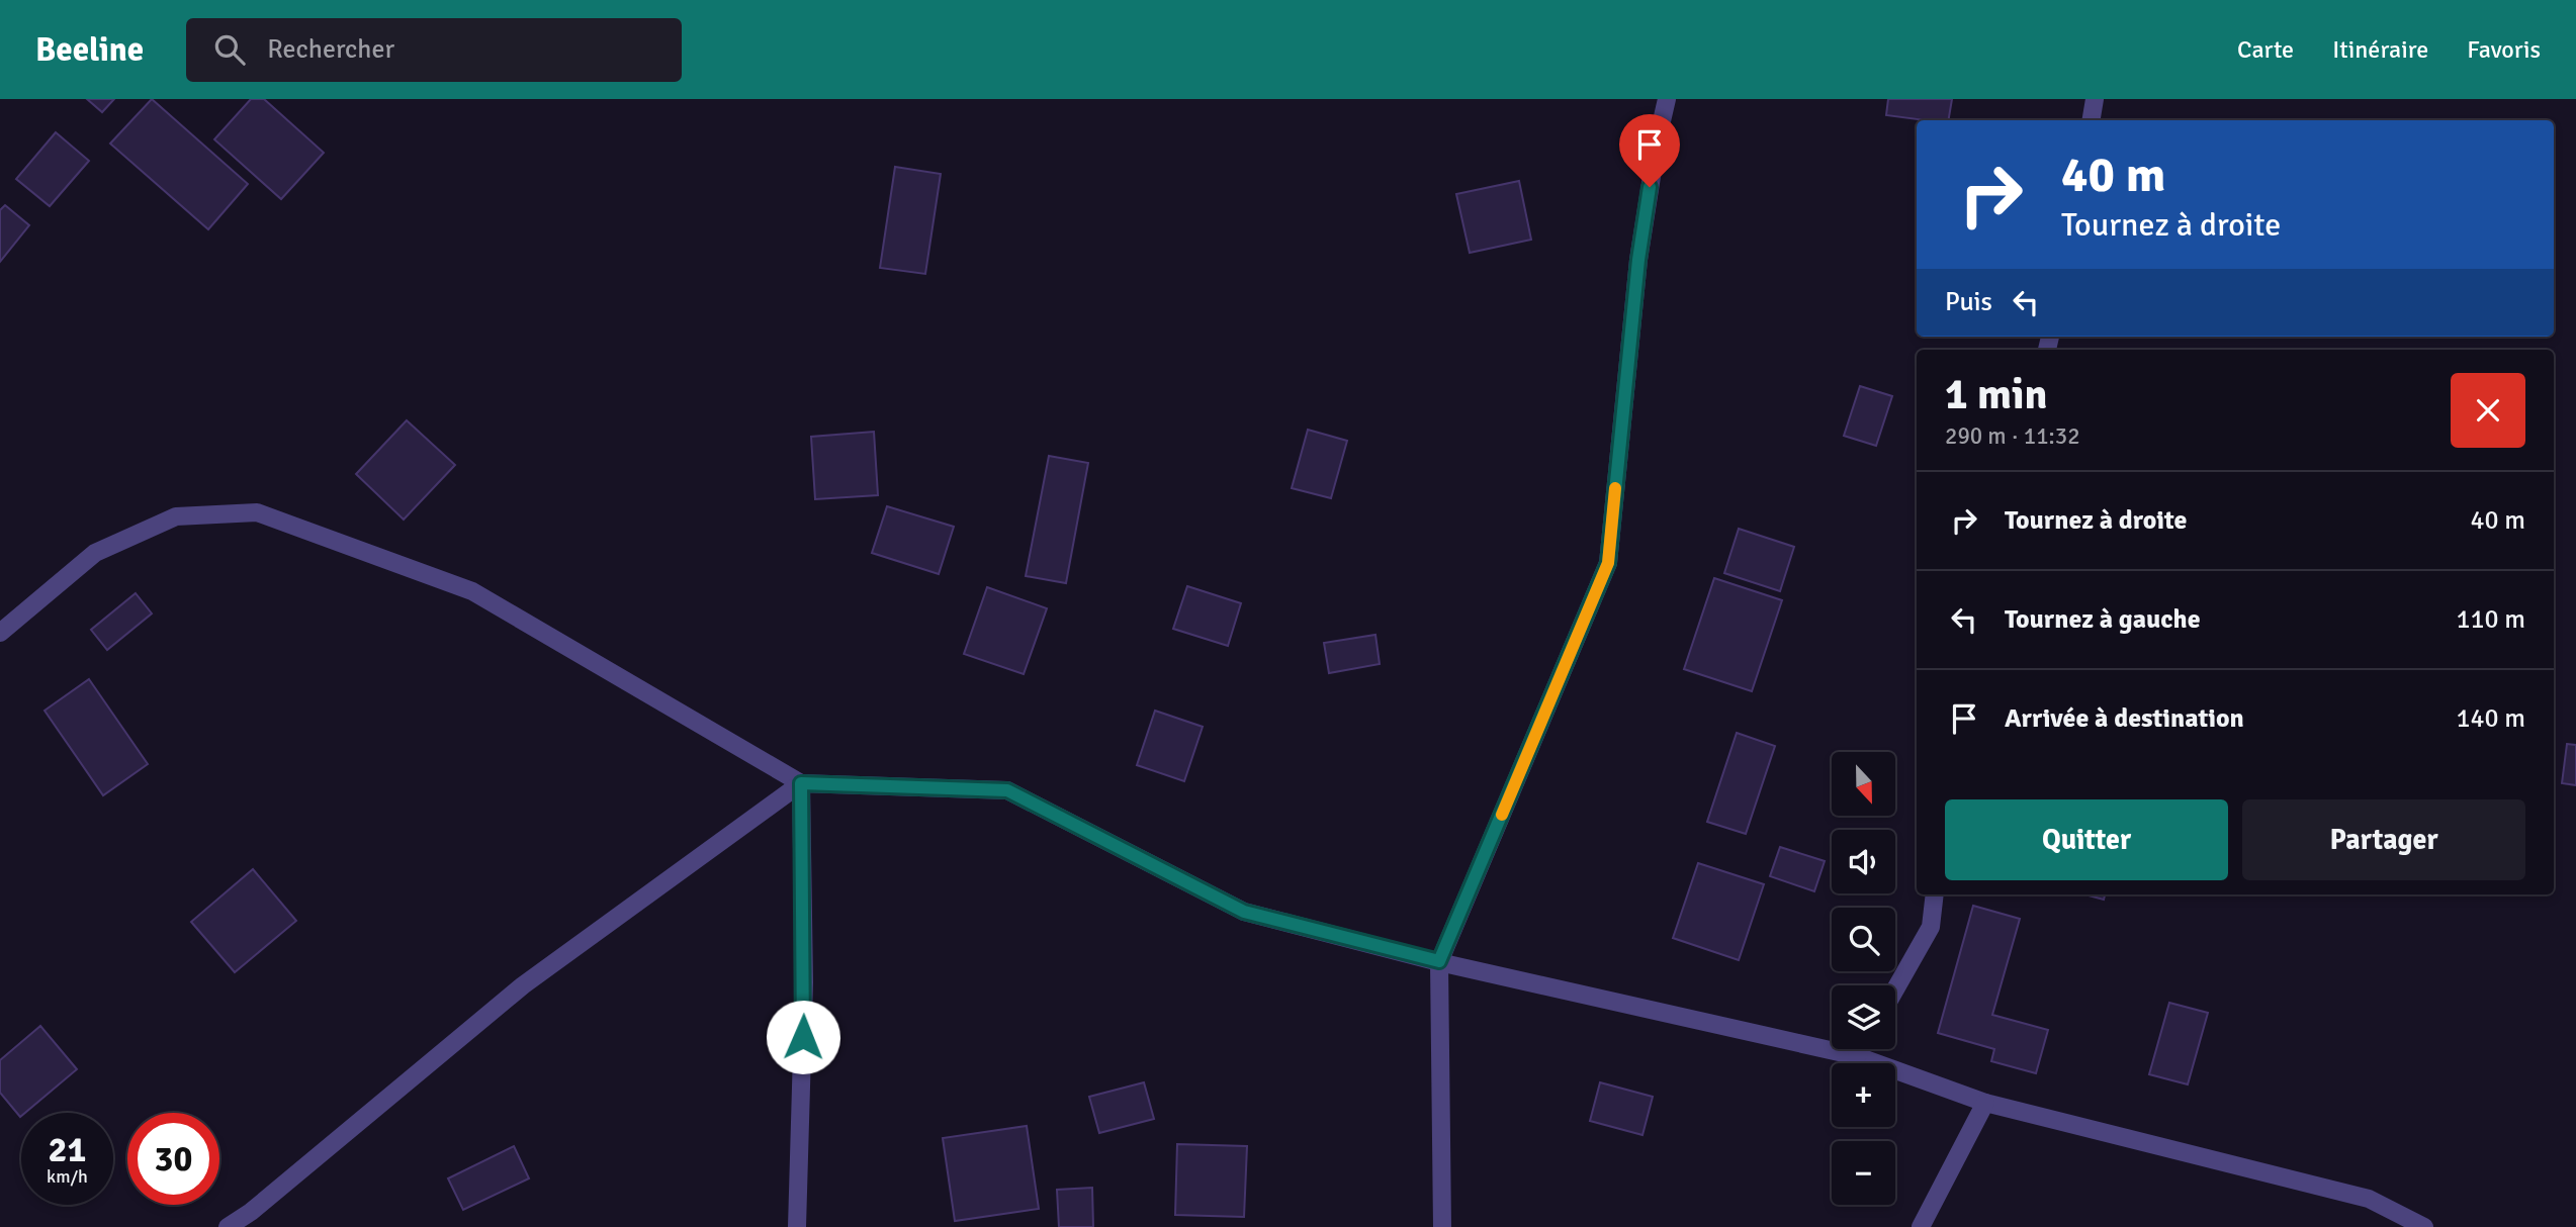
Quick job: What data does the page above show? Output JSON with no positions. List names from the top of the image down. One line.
{"north":"bottom","page":{"header":"Beeline","search":"Rechercher","nav":["Carte","Itinéraire","Favoris"],"turn":["40 m","Tournez à droite"],"then":"Puis","heading":["1 min","290 m · 11:32"],"list":[{"name":"Tournez à droite","value":"40 m"},{"name":"Tournez à gauche","value":"110 m"},{"name":"Arrivée à destination","value":"140 m"}],"map_buttons":["+","−"],"buttons":["Quitter","Partager"],"speed":"21 km/h","limit":"30"}}
